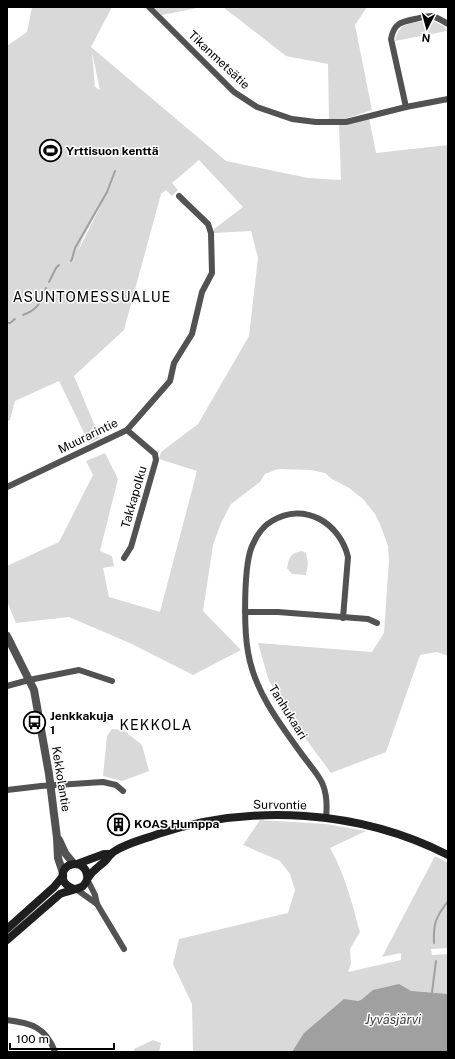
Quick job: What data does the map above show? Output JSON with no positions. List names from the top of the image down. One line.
{"streets":{"main road":["Survontie"],"street":["Tikanmetsätie","Muurarintie","Takkapolku","Tanhukaari","Kekkolantie"]},"crossings":[["Muurarintie","Takkapolku"],["Tanhukaari","Survontie"],["Kekkolantie","Survontie"]],"districts":["ASUNTOMESSUALUE","KEKKOLA"],"water":["Jyväsjärvi"],"places":{"sports":["Yrttisuon kenttä"],"bus stop":["Jenkkakuja 1"],"building":["KOAS Humppa"]},"scale_bar":"100 m","north":"bottom"}
